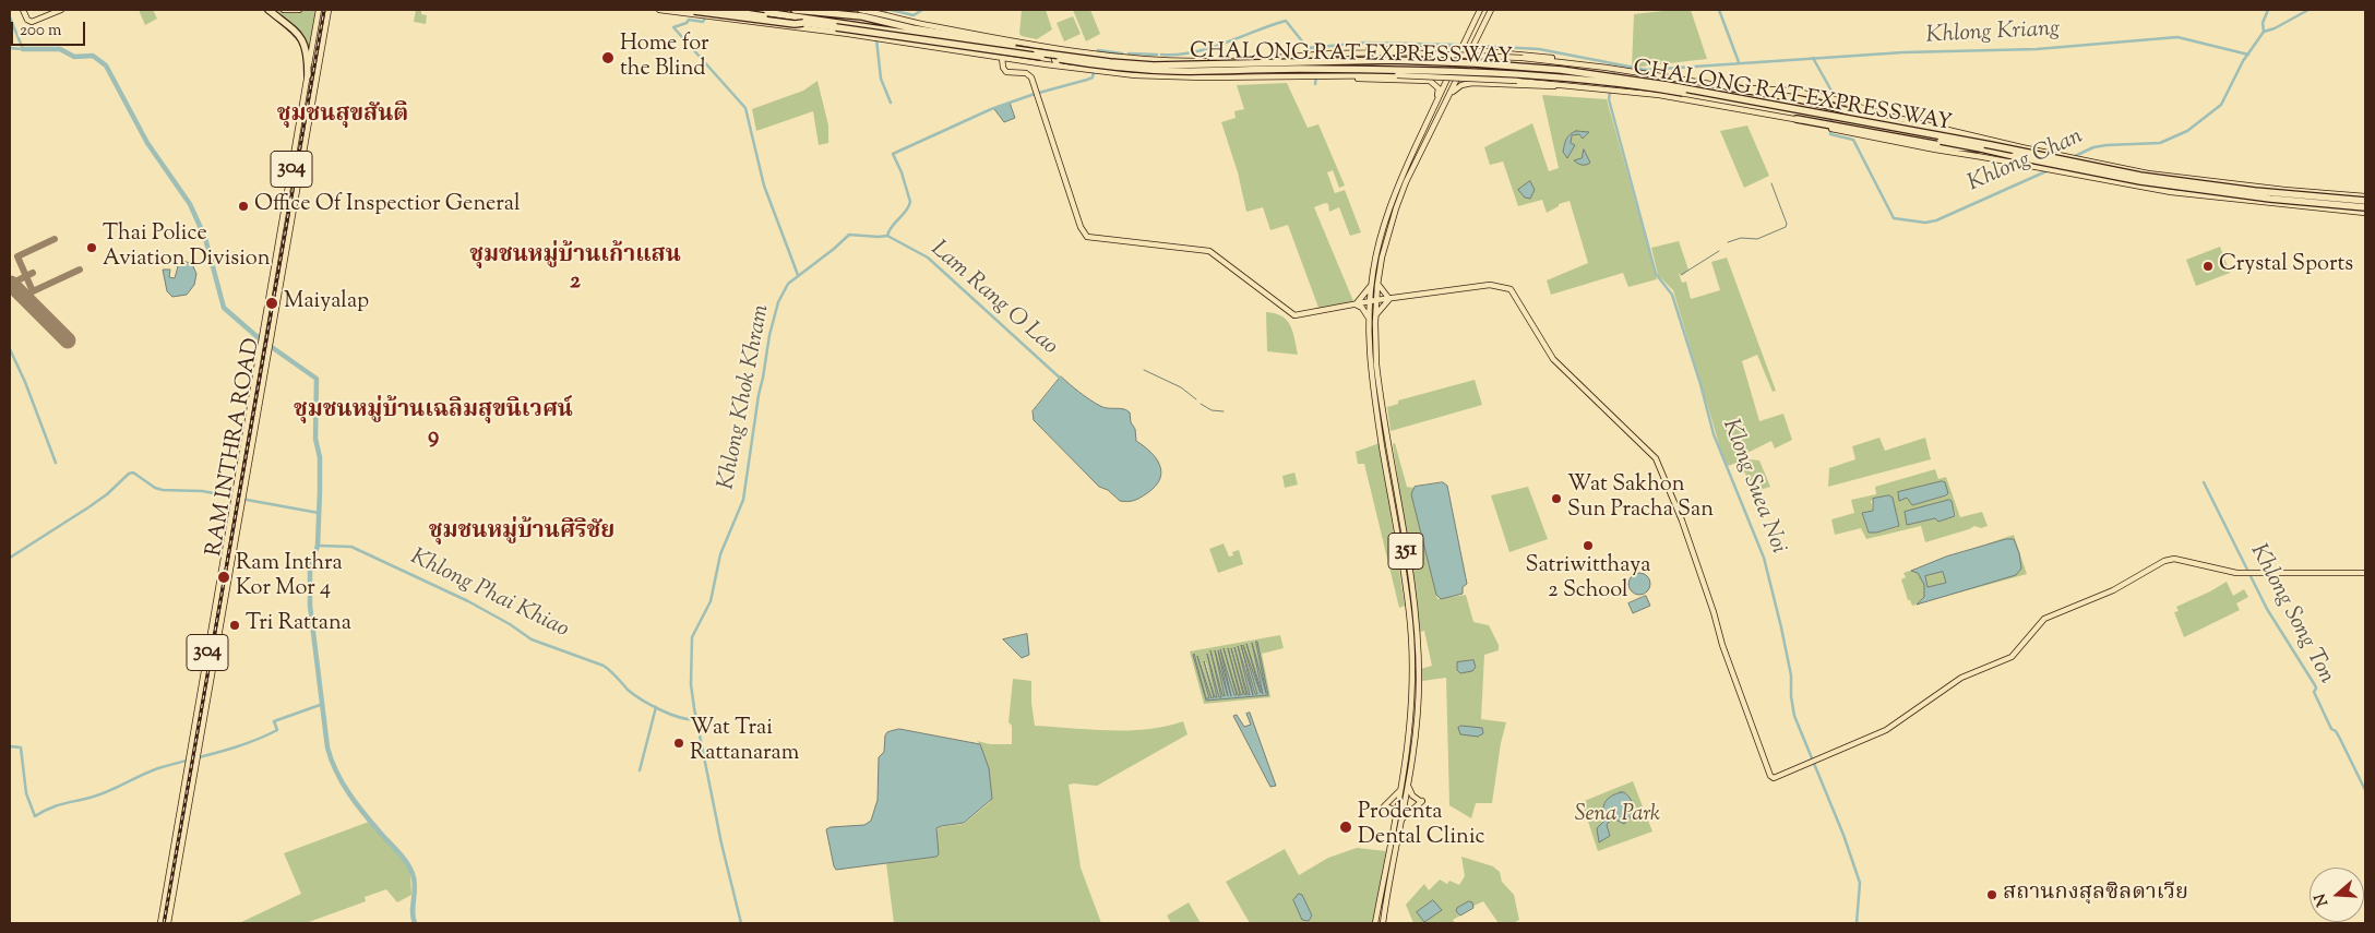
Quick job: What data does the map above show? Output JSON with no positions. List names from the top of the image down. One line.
{"streets":{"highway":["CHALONG RAT EXPRESSWAY"],"main road":["304","RAM INTHRA ROAD","351"]},"districts":["ชุมชนสุขสันติ","ชุมชนหมู่บ้านเก้าแสน 2","ชุมชนหมู่บ้านเฉลิมสุขนิเวศน์ 9","ชุมชนหมู่บ้านศิริชัย"],"water":["Khlong Kriang","Khlong Chan","Lam Rang O Lao","Khlong Khok Khram","Klong Suea Noi","Khlong Phai Khiao","Khlong Song Ton"],"parks":["Sena Park"],"places":["Home for the Blind","Office Of Inspectior General","Thai Police Aviation Division","Crystal Sports","Maiyalap","Wat Sakhon Sun Pracha San","Satriwitthaya 2 School","Ram Inthra Kor Mor 4","Tri Rattana","Wat Trai Rattanaram","Prodenta Dental Clinic","สถานกงสุลซิลดาเวีย"],"scale_bar":"200 m","north":"left"}
